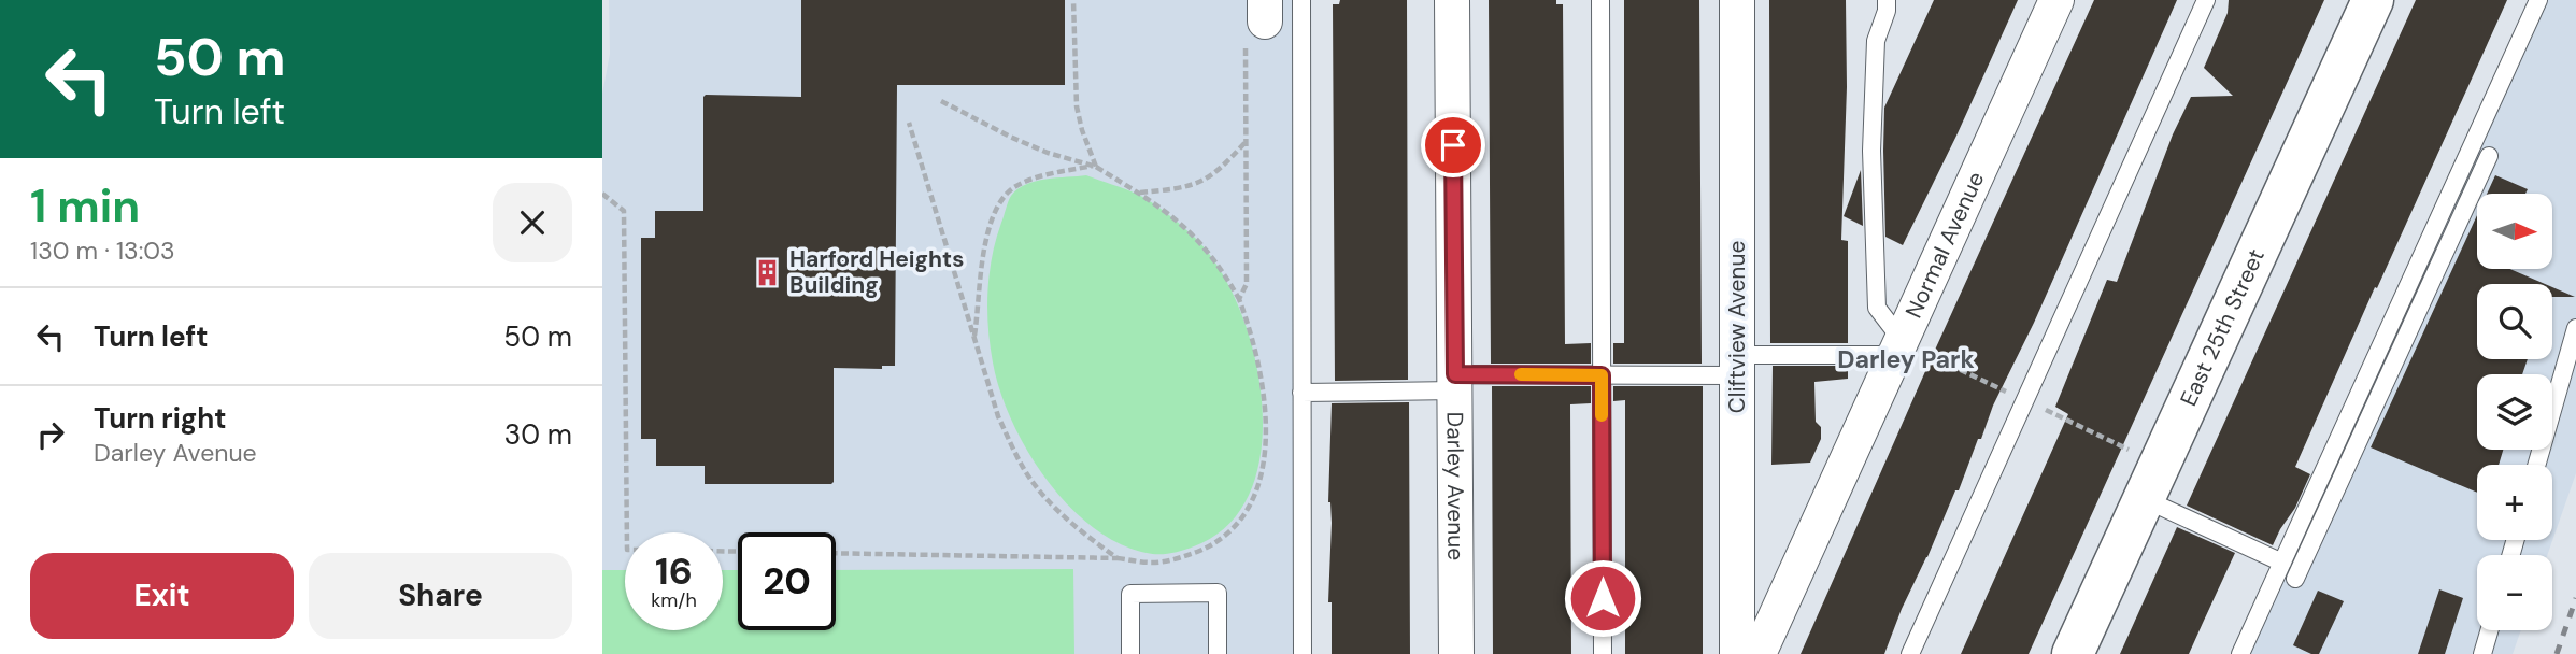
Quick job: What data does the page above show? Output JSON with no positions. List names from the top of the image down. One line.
{"streets":{"main road":["East 25th Street"],"street":["Normal Avenue","Cliftview Avenue","Darley Avenue"]},"districts":["Darley Park"],"places":{"building":["Harford Heights Building"]},"north":"right","page":{"turn":["50 m","Turn left"],"heading":["1 min","130 m · 13:03"],"map_buttons":["+","−"],"list":[{"name":"Turn left","value":"50 m"},{"name":"Turn right","note":"Darley Avenue","value":"30 m"}],"speed":"16 km/h","limit":"20","buttons":["Exit","Share"]}}
